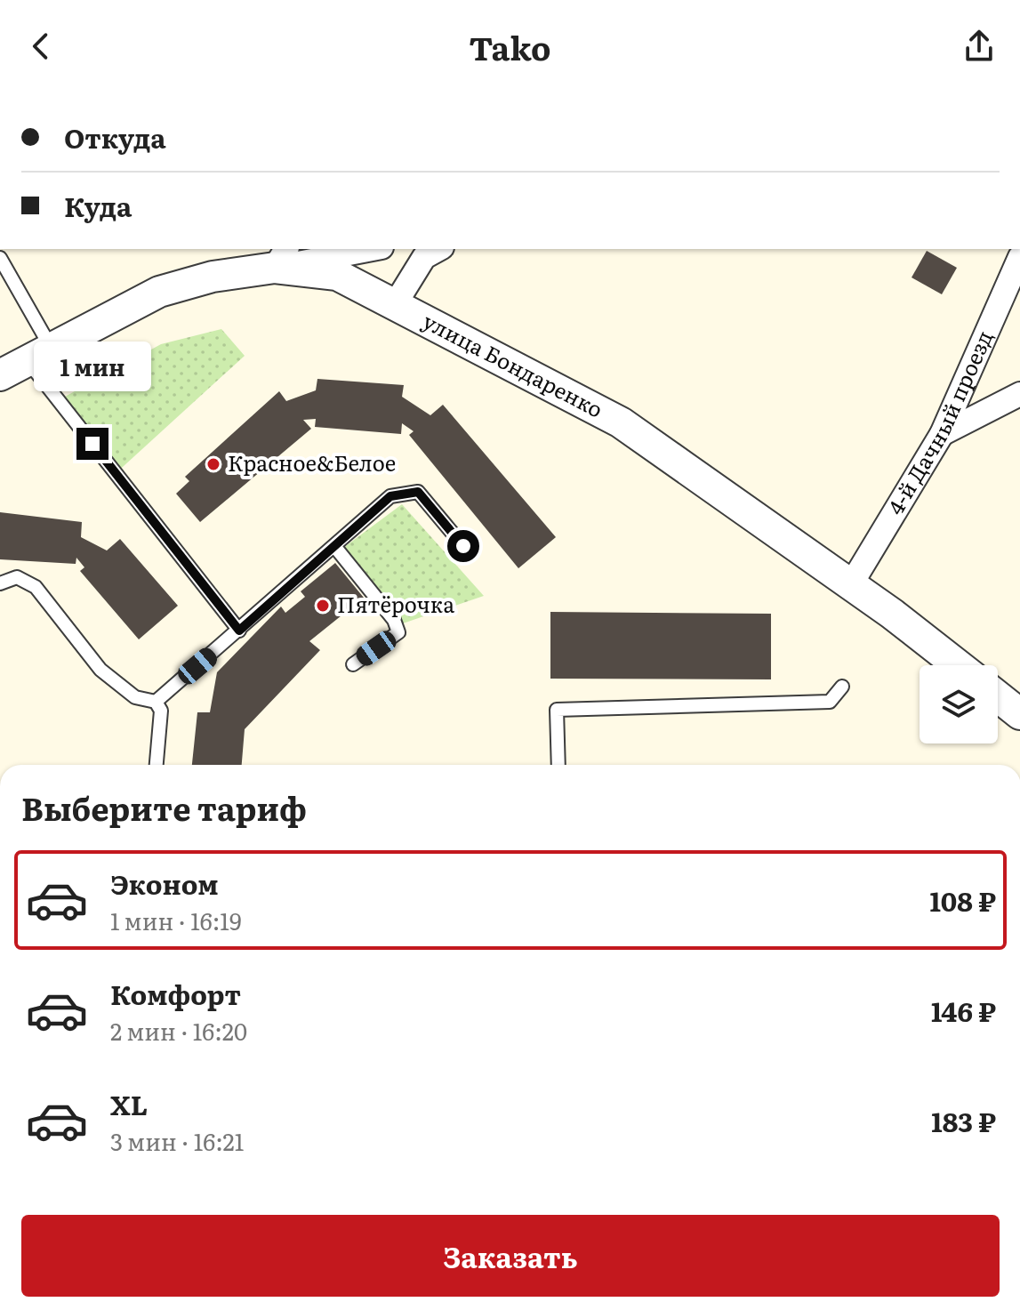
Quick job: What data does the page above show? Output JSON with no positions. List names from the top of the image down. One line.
{"streets":{"street":["улица Бондаренко","4-й Дачный проезд"]},"crossings":[["улица Бондаренко","4-й Дачный проезд"]],"places":["Красное&Белое","Пятёрочка"],"page":{"header":"Tako","banner":["Откуда","Куда"],"bubble":"1 мин","heading":"Выберите тариф","list":[{"name":"Эконом","note":"1 мин · 16:19","value":"108 ₽"},{"name":"Комфорт","note":"2 мин · 16:20","value":"146 ₽"},{"name":"XL","note":"3 мин · 16:21","value":"183 ₽"}],"buttons":"Заказать"}}
